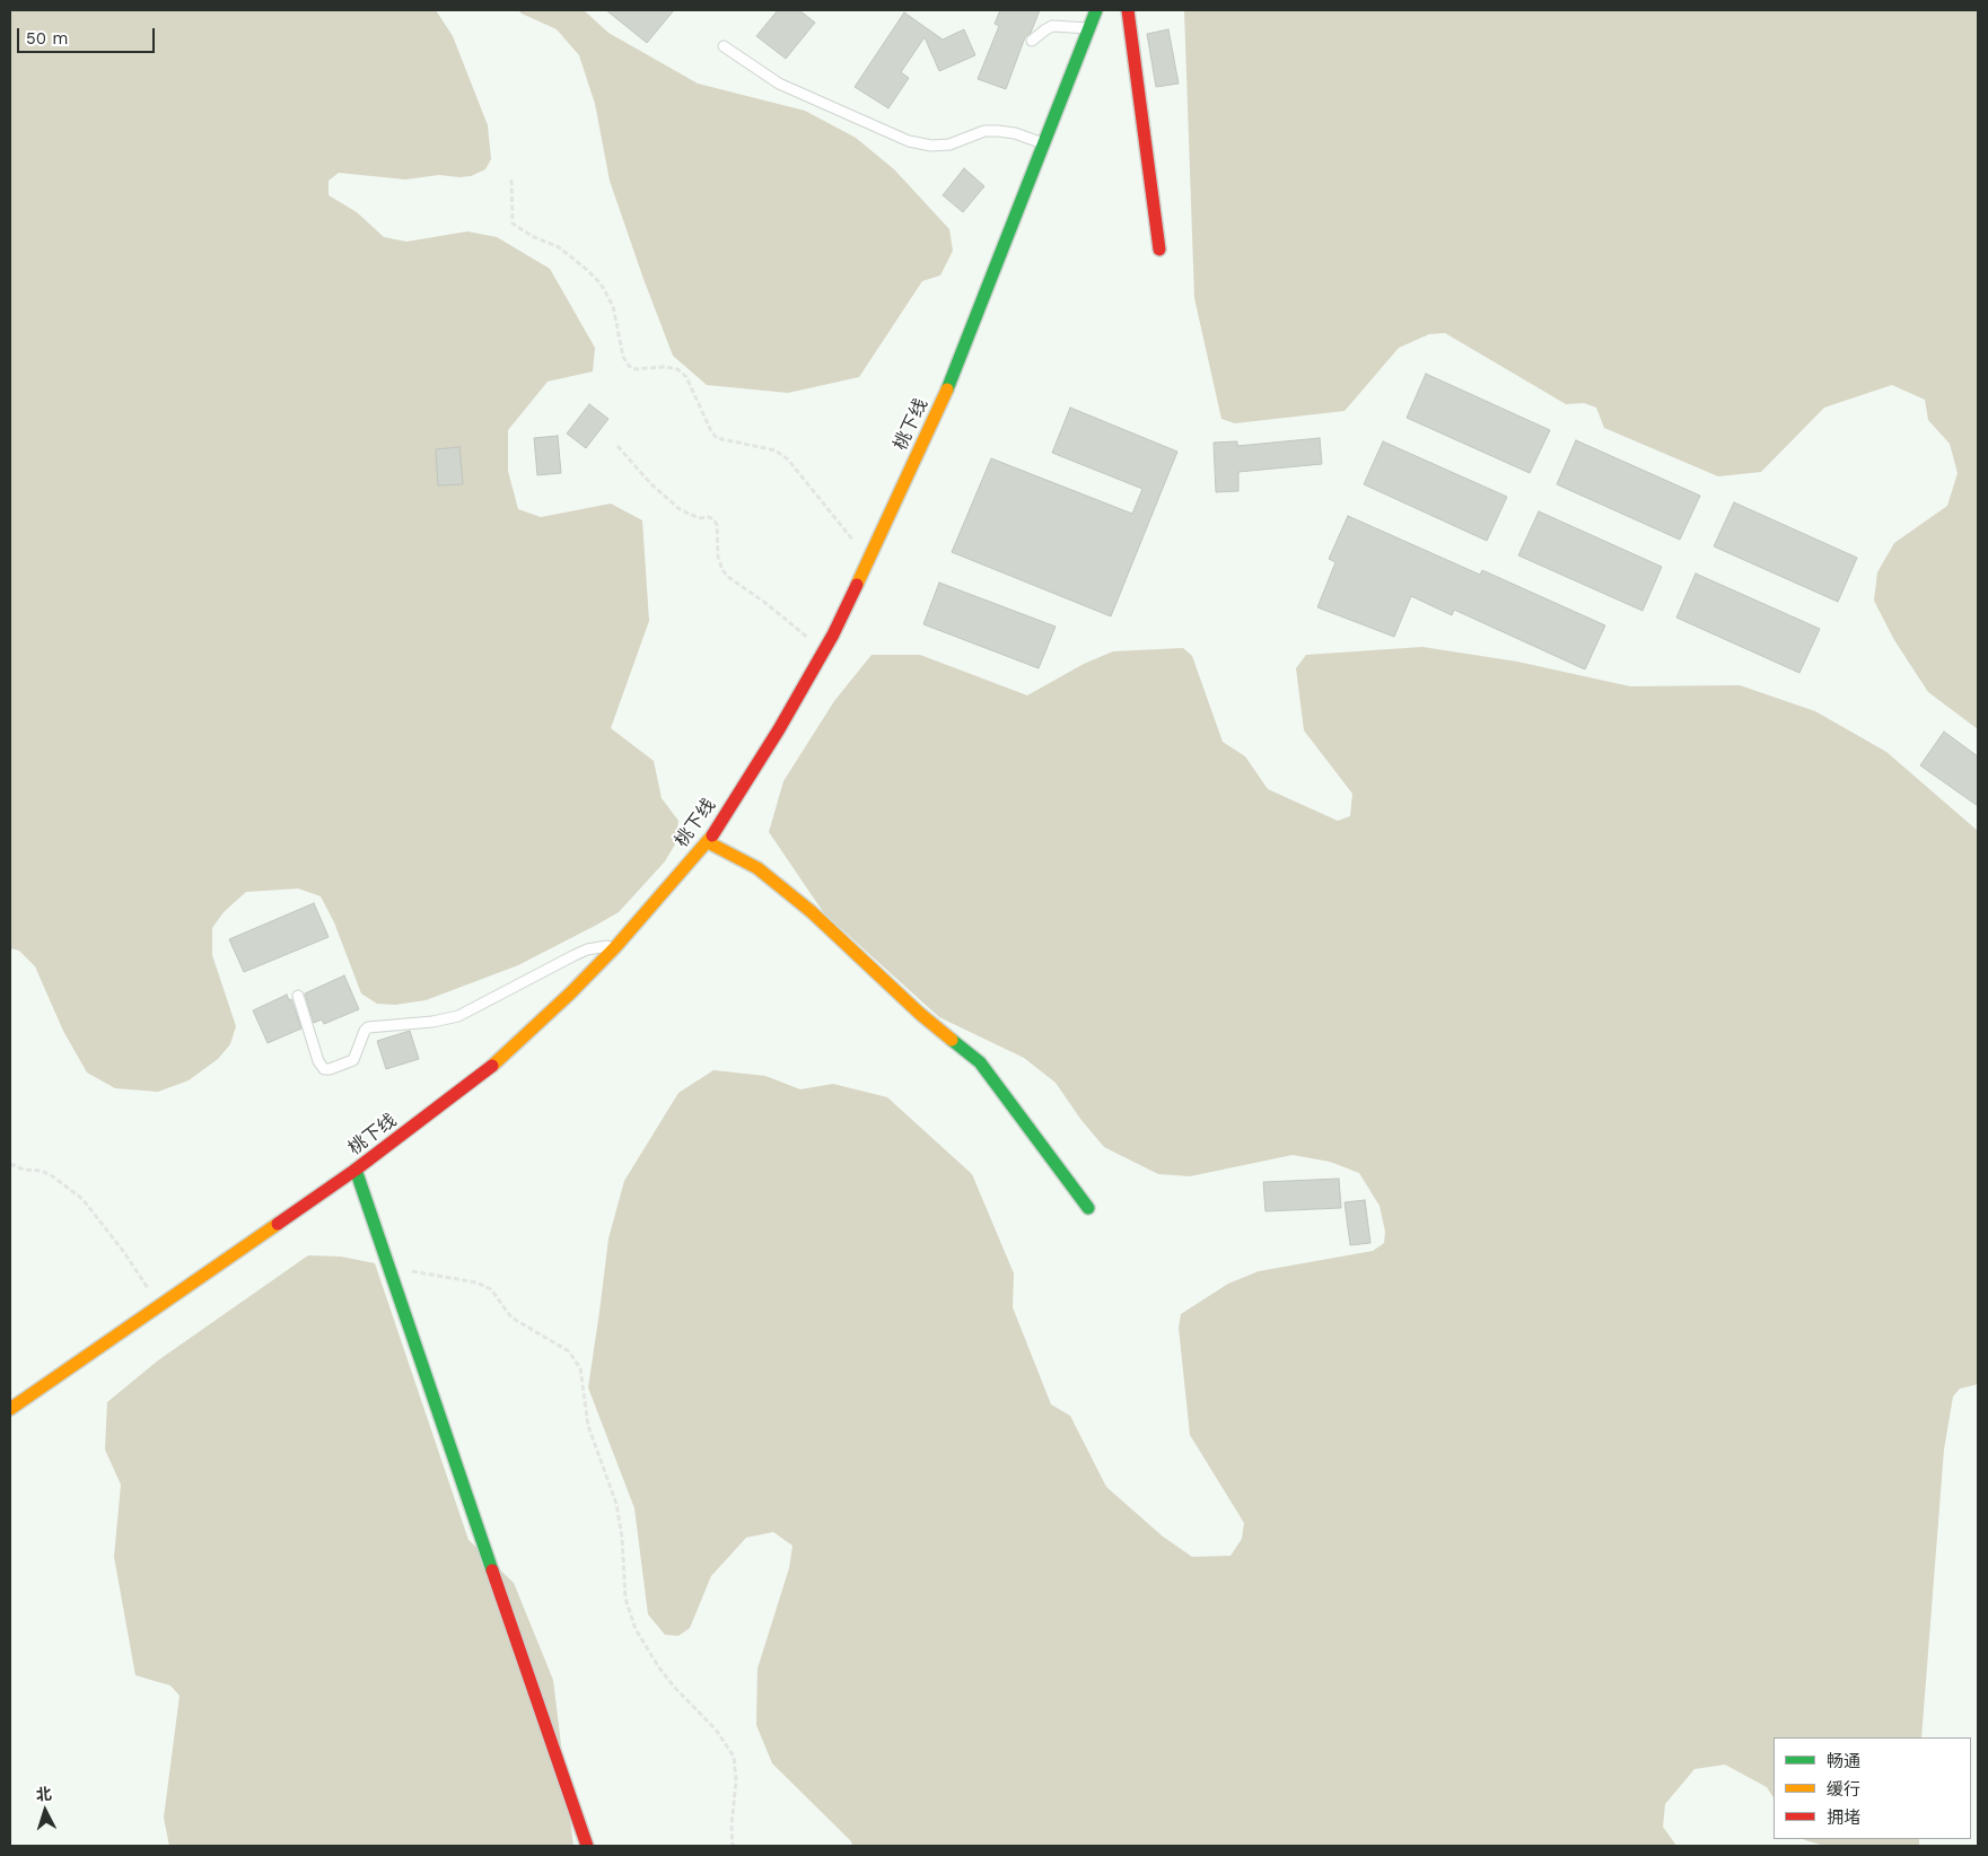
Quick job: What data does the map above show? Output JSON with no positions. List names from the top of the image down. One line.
{"streets":{"main road":["桃下线"]},"legend":["畅通","缓行","拥堵"],"scale_bar":"50 m","north":"top"}
